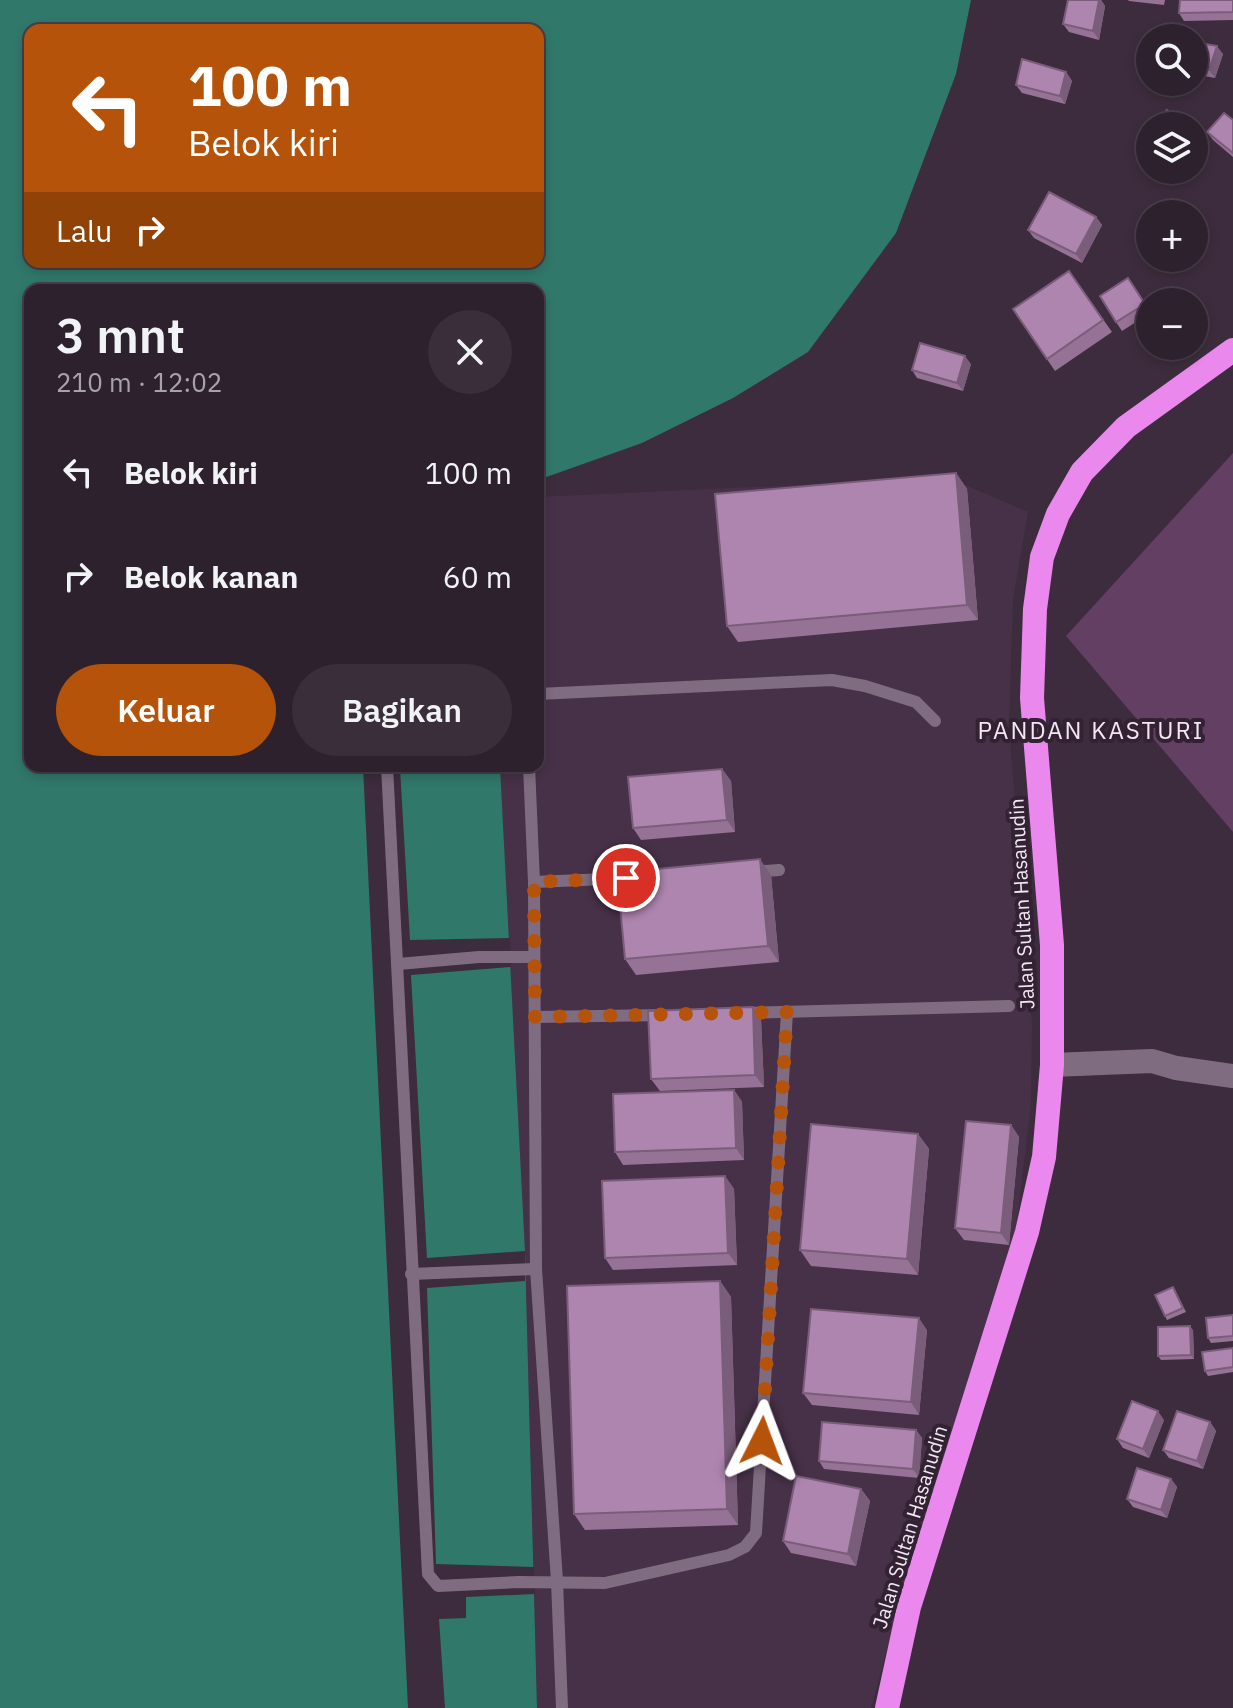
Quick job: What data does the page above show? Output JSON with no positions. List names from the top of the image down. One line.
{"streets":{"highway":["Jalan Sultan Hasanudin"]},"districts":["PANDAN KASTURI"],"page":{"map_buttons":["+","−"],"turn":["100 m","Belok kiri"],"then":"Lalu","heading":["3 mnt","210 m · 12:02"],"list":[{"name":"Belok kiri","value":"100 m"},{"name":"Belok kanan","value":"60 m"}],"buttons":["Keluar","Bagikan"]}}
